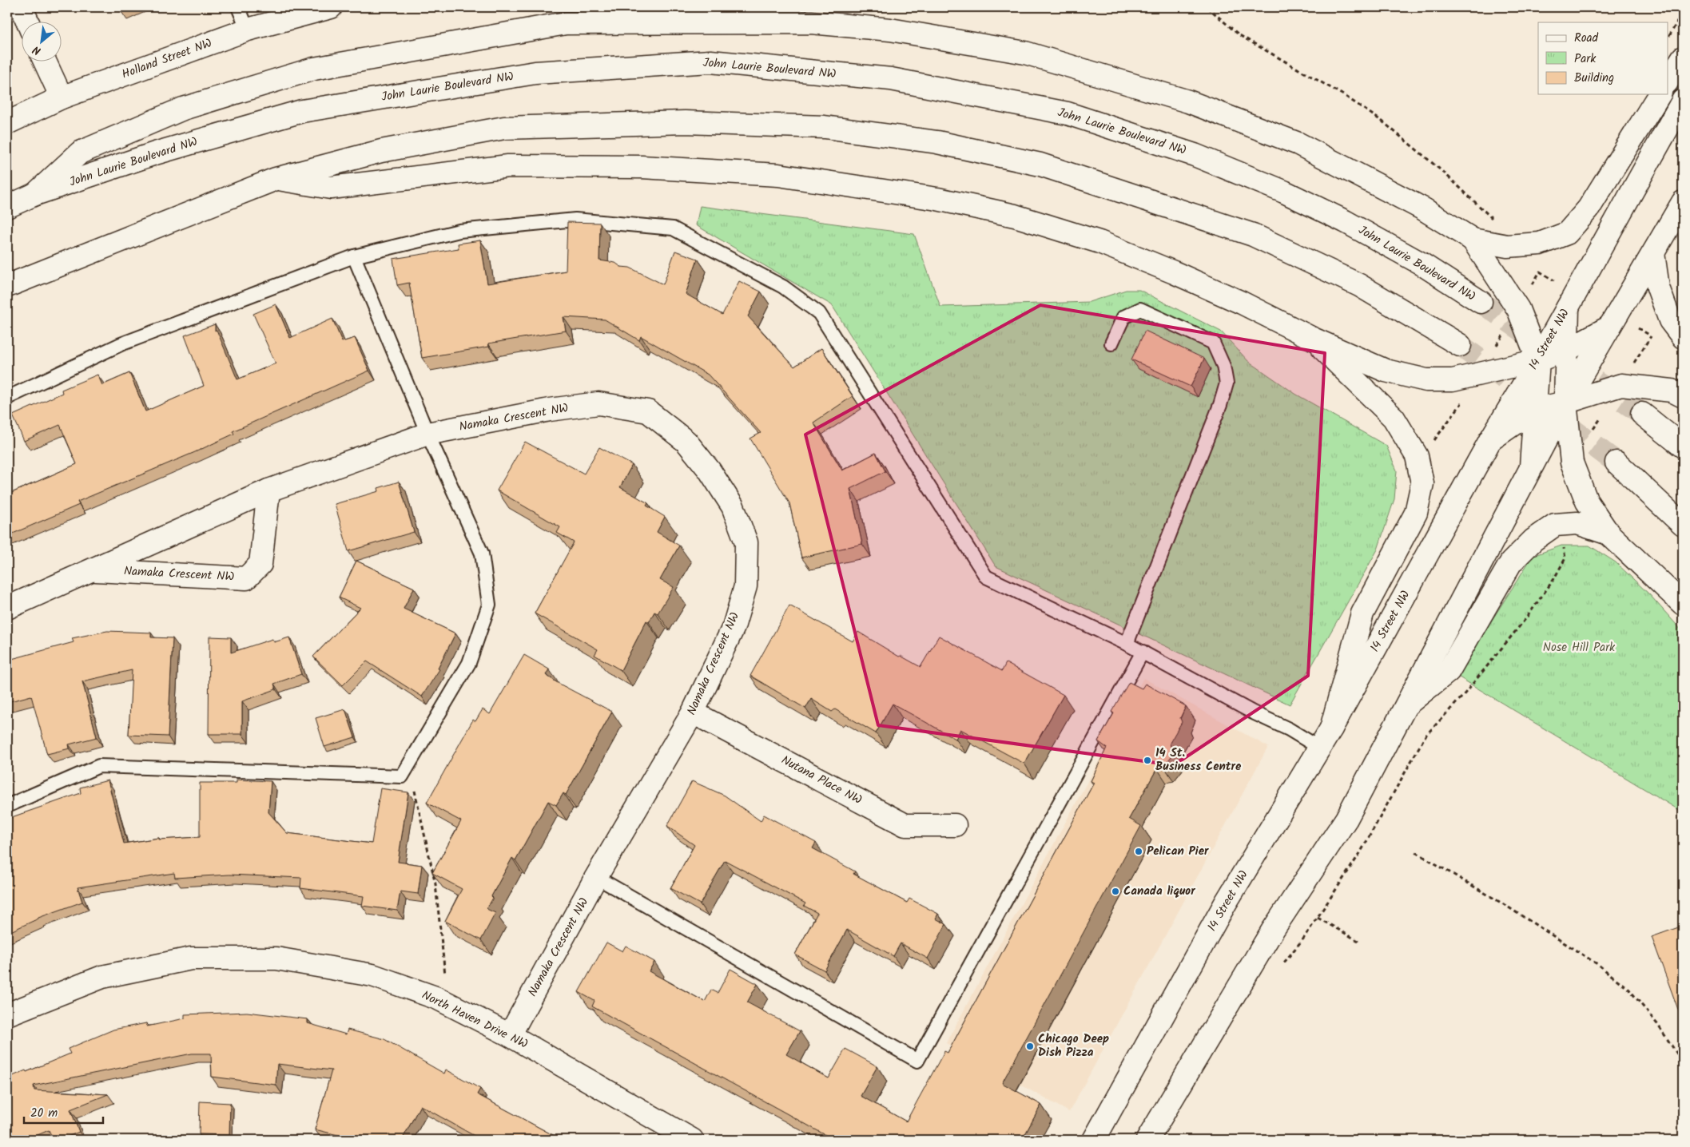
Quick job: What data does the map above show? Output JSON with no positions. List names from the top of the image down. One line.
{"streets":{"main road":["Holland Street NW","John Laurie Boulevard NW","14 Street NW","Namaka Crescent NW","Nutana Place NW","North Haven Drive NW"]},"crossings":[["Namaka Crescent NW","Nutana Place NW"],["Namaka Crescent NW","North Haven Drive NW"]],"parks":["Nose Hill Park"],"places":["14 St. Business Centre","Pelican Pier","Canada liquor","Chicago Deep Dish Pizza"],"legend":["Road","Park","Building"],"scale_bar":"20 m","north":"bottom left"}
